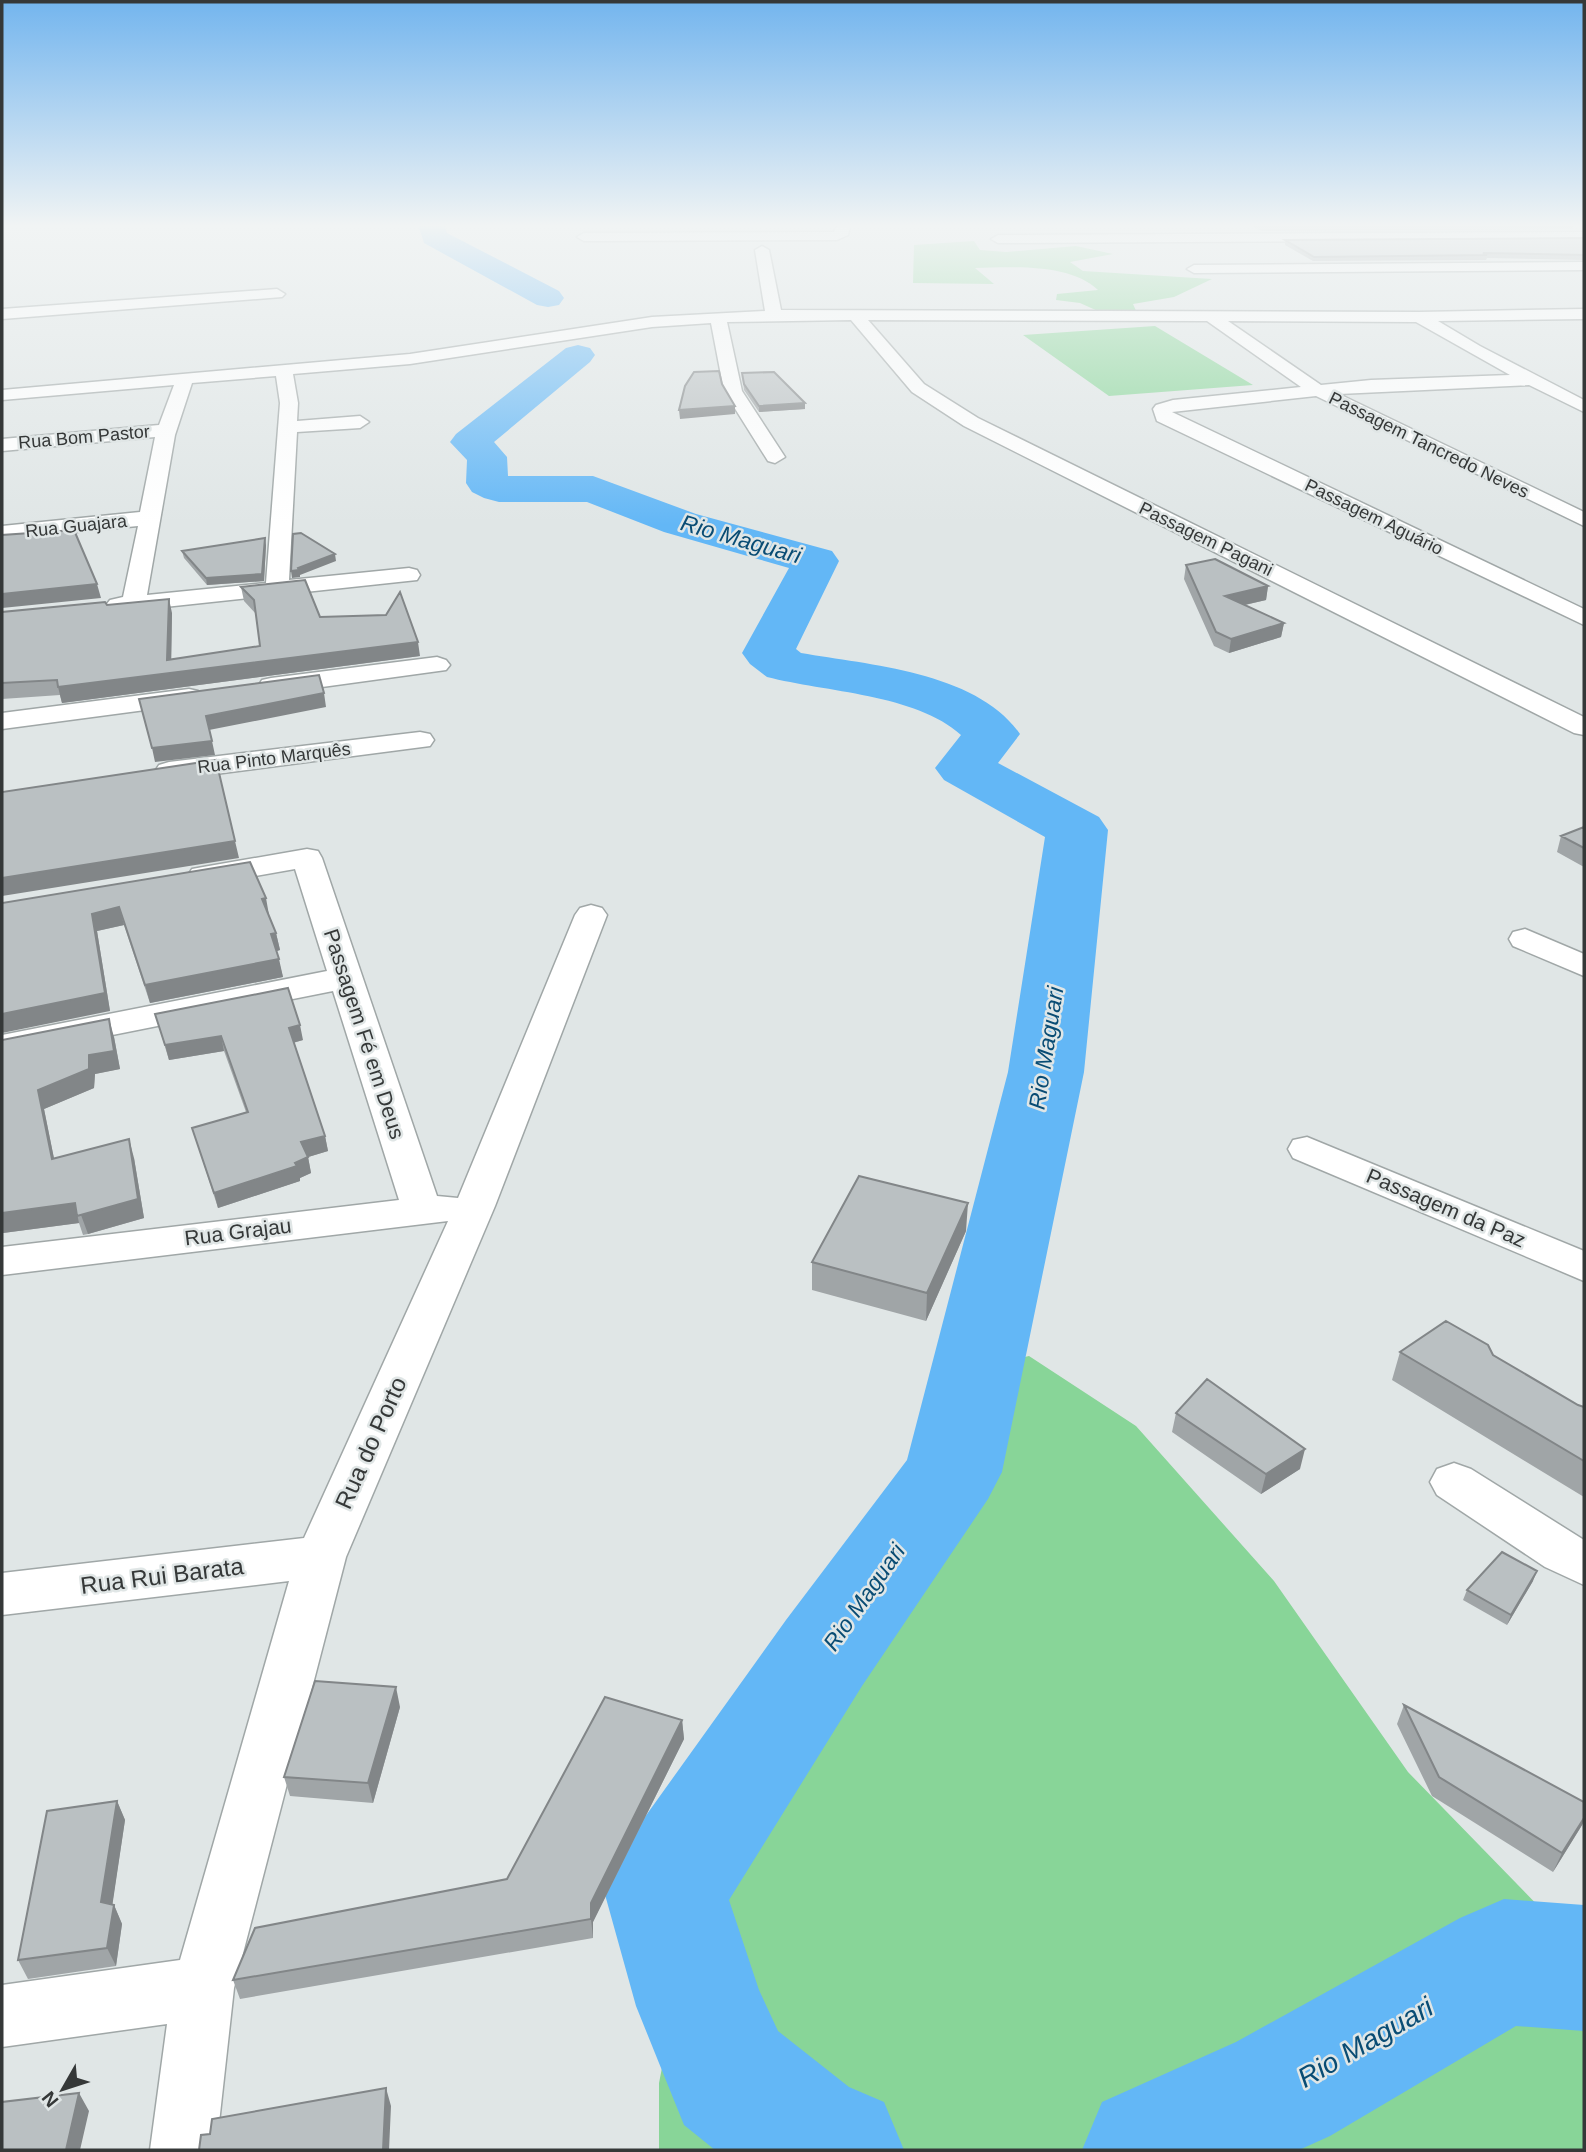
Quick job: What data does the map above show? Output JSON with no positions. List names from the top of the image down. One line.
{"streets":{"street":["Rua Bom Pastor","Passagem Tancredo Neves","Passagem Aguário","Rua Guajara","Passagem Pagani","Rua Pinto Marquês","Passagem Fé em Deus","Passagem da Paz","Rua Grajau","Rua do Porto","Rua Rui Barata"]},"crossings":[["Passagem Tancredo Neves","Passagem Aguário"],["Passagem Fé em Deus","Rua Grajau"],["Rua Grajau","Rua do Porto"],["Rua do Porto","Rua Rui Barata"]],"water":["Rio Maguari"],"north":"bottom left"}
